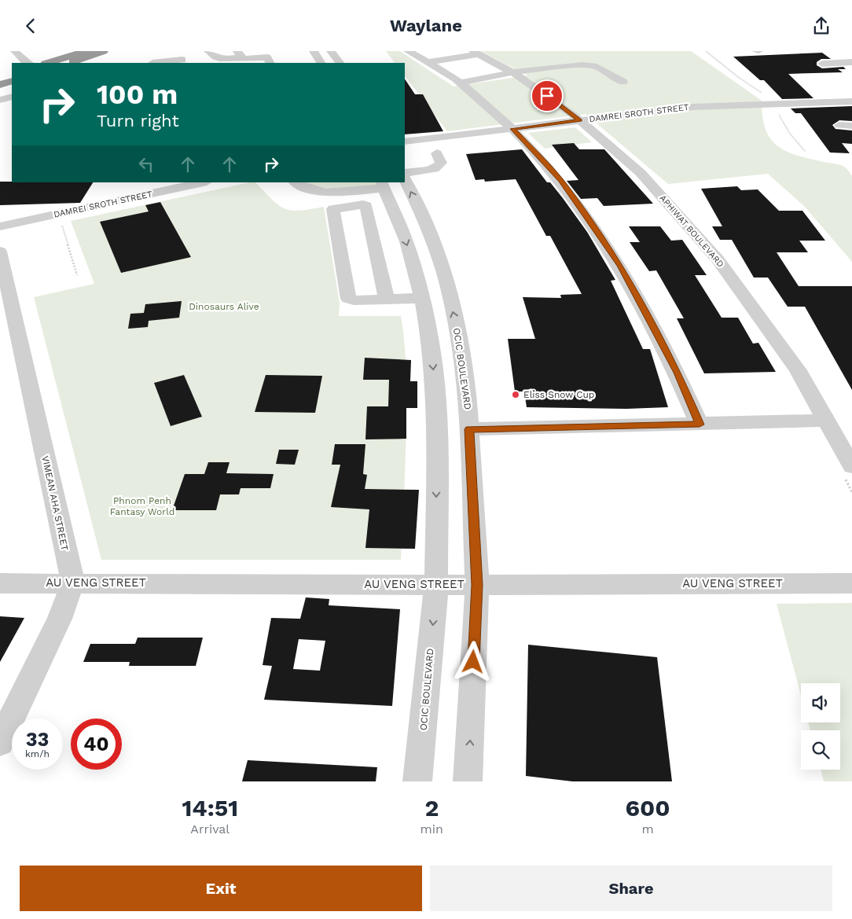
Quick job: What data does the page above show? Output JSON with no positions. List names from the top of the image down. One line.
{"streets":{"street":["DAMREI SROTH STREET","APHIWAT BOULEVARD","OCIC BOULEVARD","VIMEAN AHA STREET","AU VENG STREET"]},"crossings":[["DAMREI SROTH STREET","APHIWAT BOULEVARD"],["OCIC BOULEVARD","AU VENG STREET"],["VIMEAN AHA STREET","AU VENG STREET"]],"parks":["Dinosaurs Alive","Phnom Penh Fantasy World"],"places":["Eliss Snow Cup"],"page":{"header":"Waylane","turn":["100 m","Turn right"],"speed":"33 km/h","limit":"40","eta":["14:51","Arrival","2","min","600","m"],"buttons":["Exit","Share"]}}
